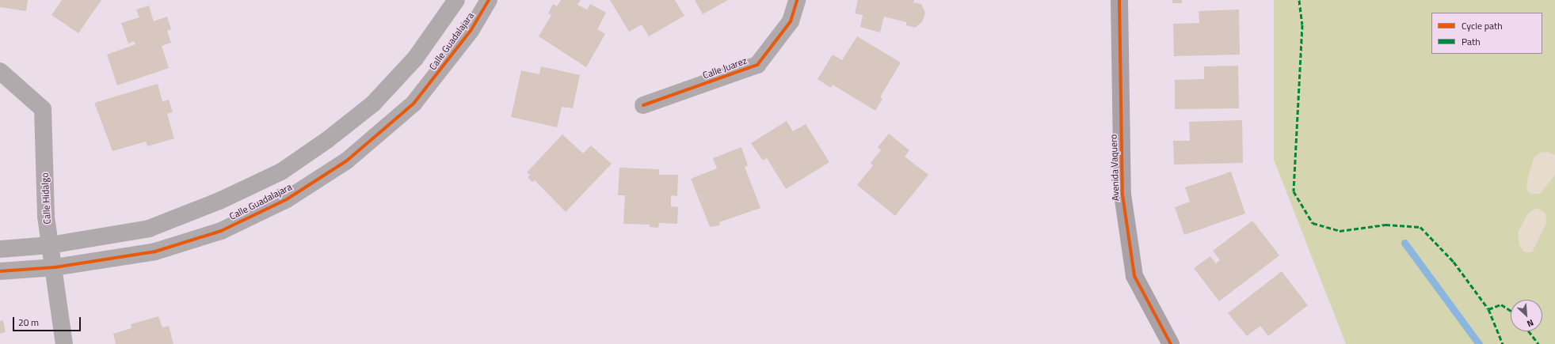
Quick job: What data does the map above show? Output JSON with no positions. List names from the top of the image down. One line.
{"streets":{"main road":["Avenida Vaquero"],"street":["Calle Guadalajara","Calle Juarez","Calle Hidalgo"]},"crossings":[["Calle Guadalajara","Calle Hidalgo"]],"legend":["Cycle path","Path"],"scale_bar":"20 m","north":"bottom right"}
